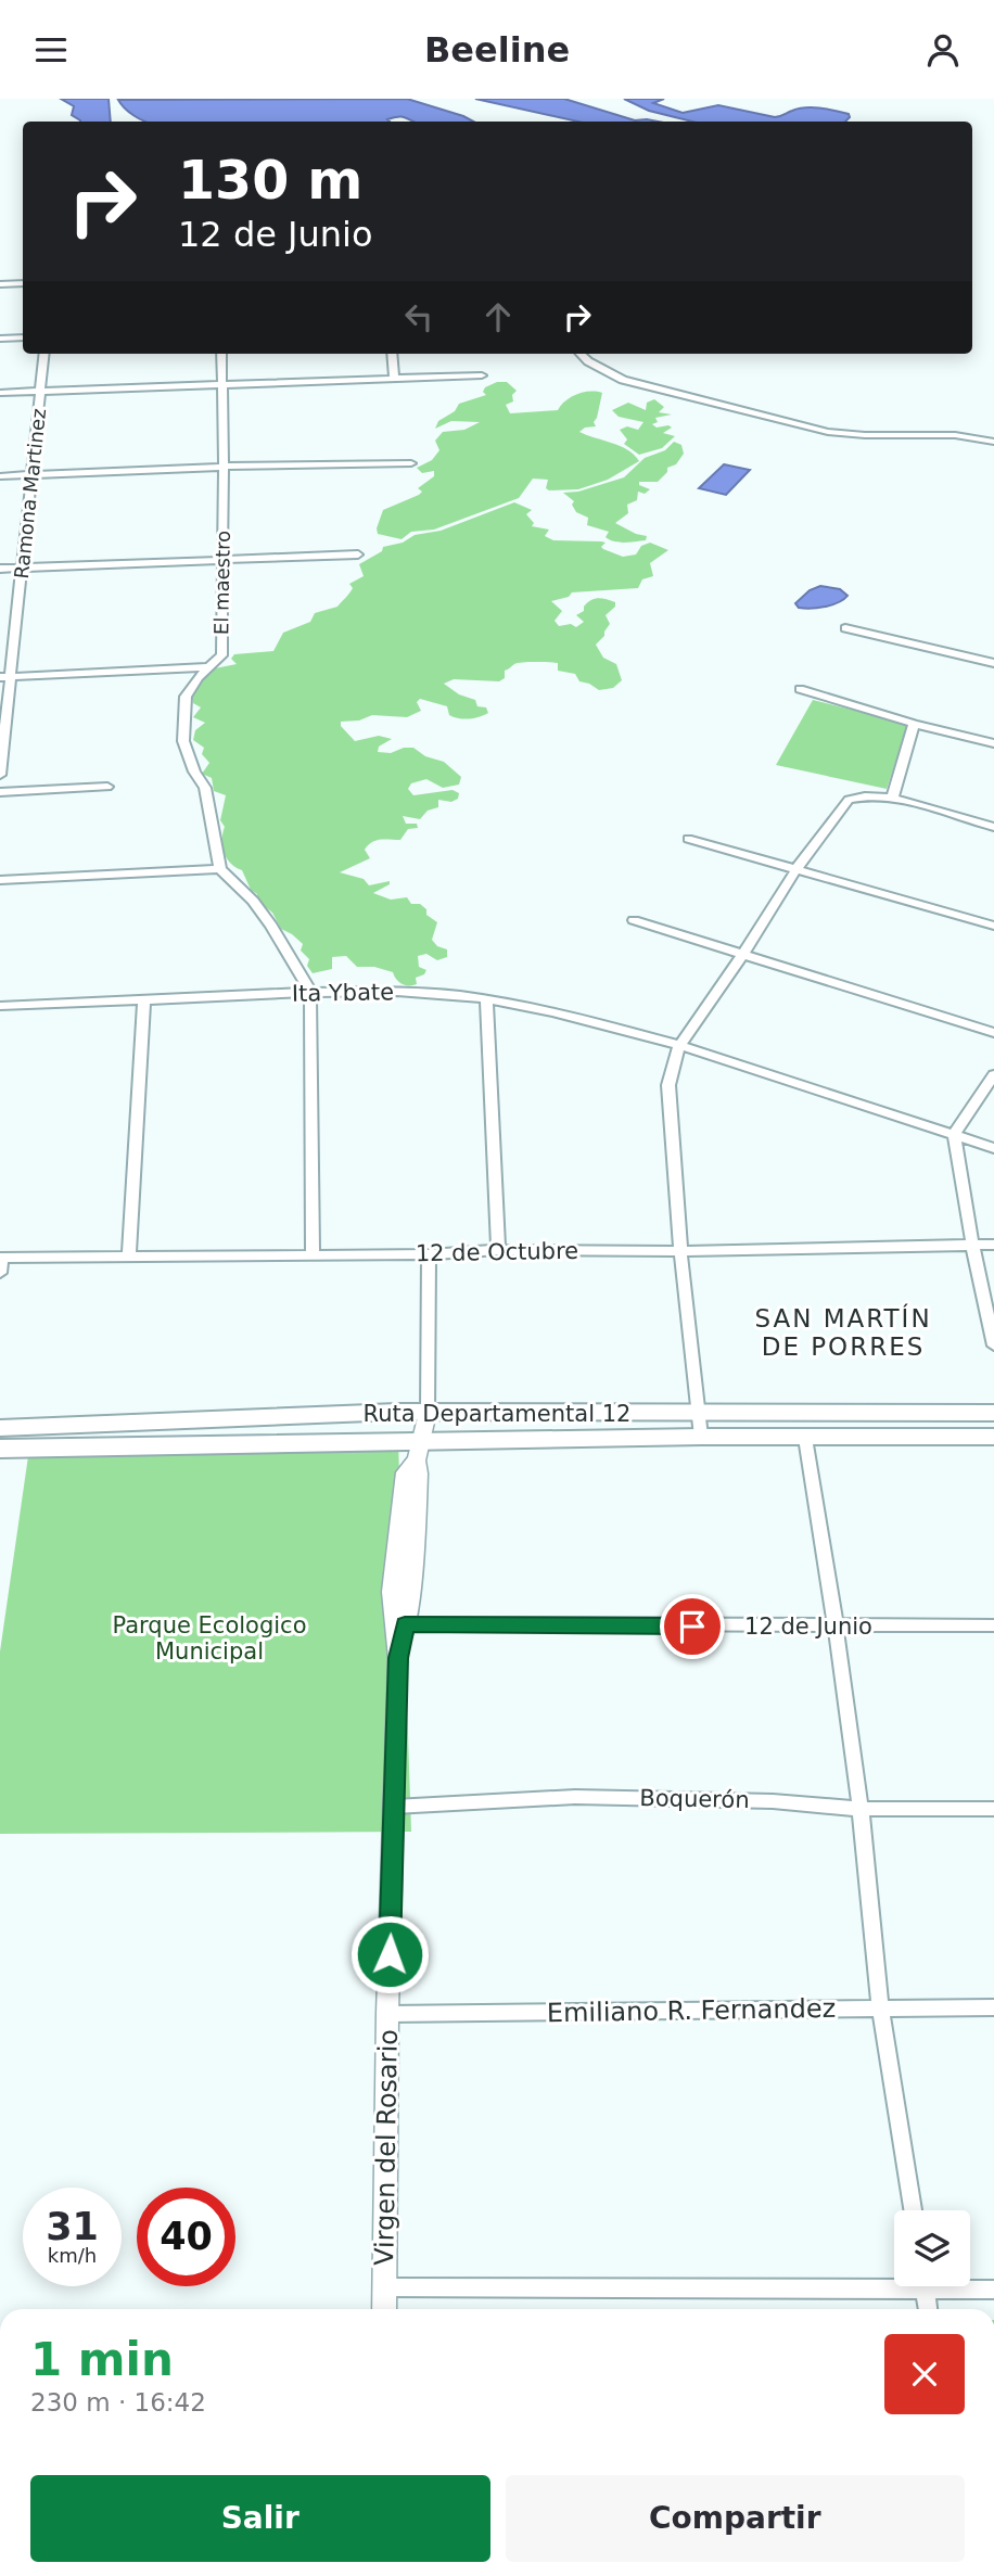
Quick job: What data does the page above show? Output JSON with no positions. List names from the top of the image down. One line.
{"streets":{"main road":["Ruta Departamental 12"],"street":["Ramona Martinez","El maestro","Ita Ybate","12 de Octubre","12 de Junio","Boquerón","Emiliano R. Fernandez","Virgen del Rosario"]},"crossings":[["Ruta Departamental 12","Virgen del Rosario"],["12 de Junio","Virgen del Rosario"],["Boquerón","Virgen del Rosario"],["Emiliano R. Fernandez","Virgen del Rosario"]],"districts":["SAN MARTÍN DE PORRES"],"parks":["Parque Ecologico Municipal"],"page":{"header":"Beeline","turn":["130 m","12 de Junio"],"speed":"31 km/h","limit":"40","heading":["1 min","230 m · 16:42"],"buttons":["Salir","Compartir"]}}
